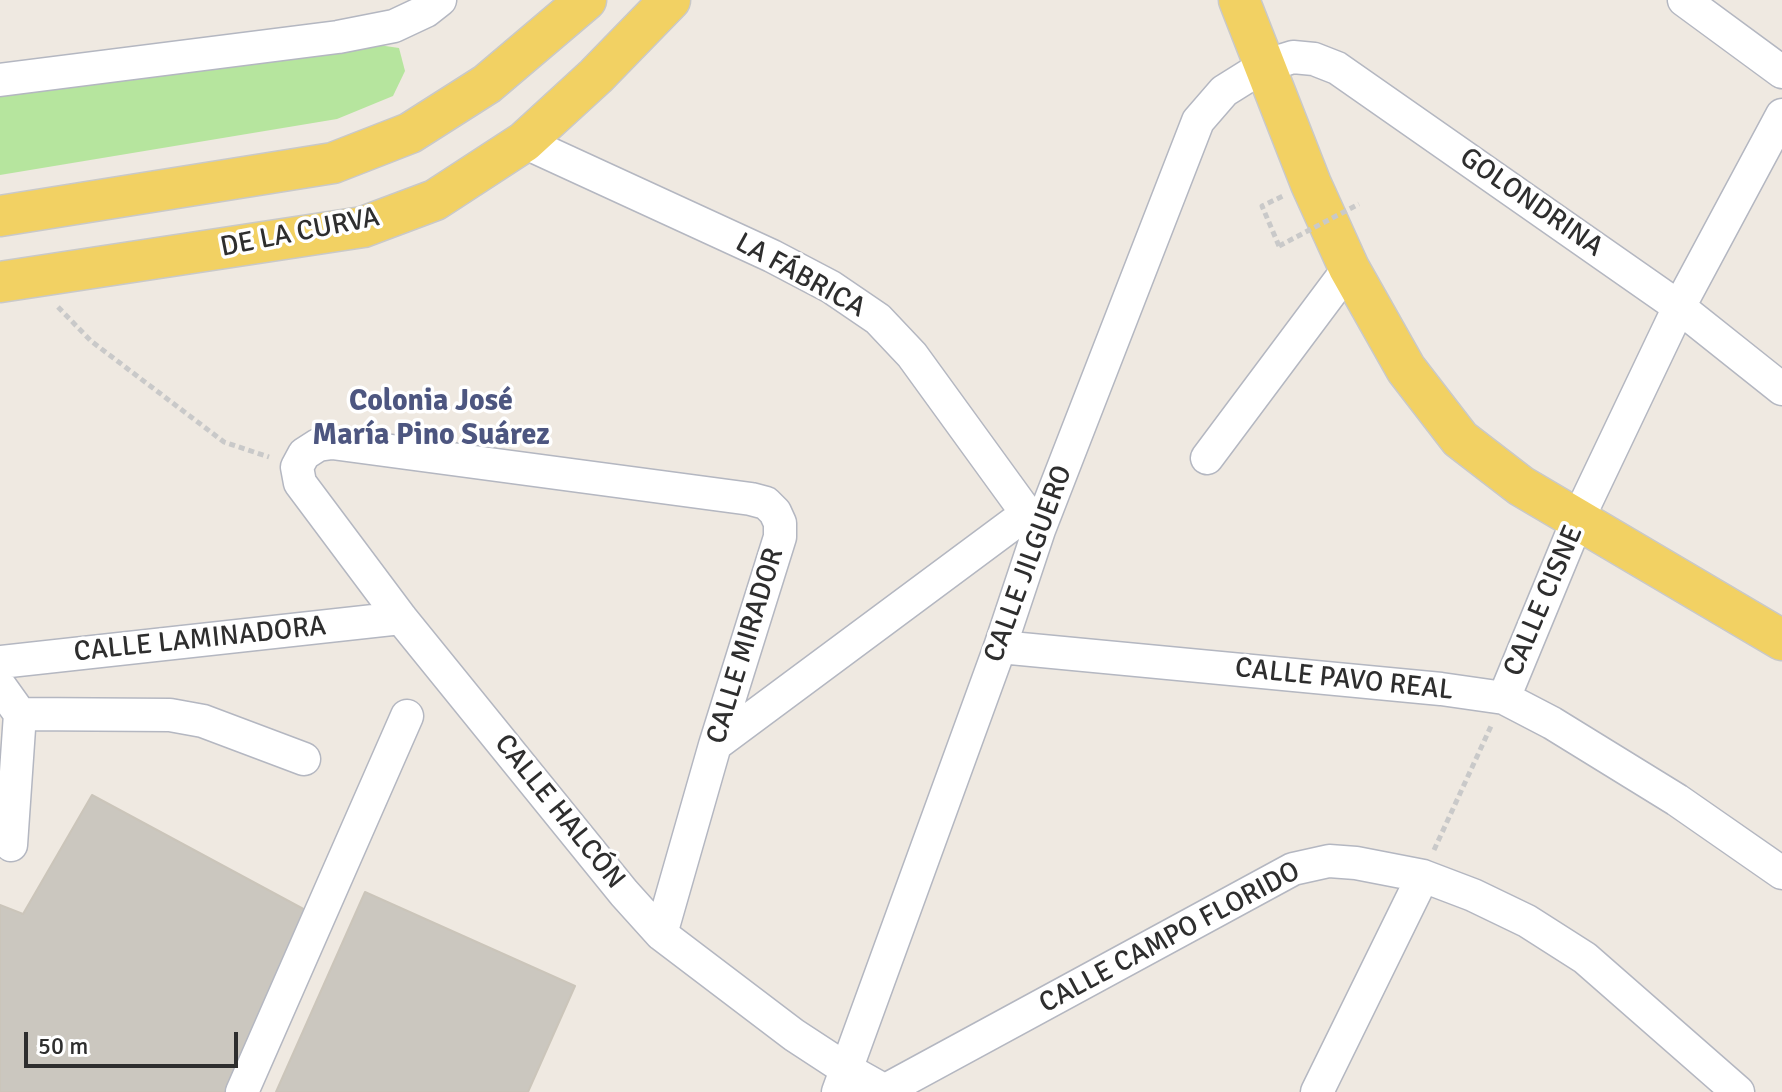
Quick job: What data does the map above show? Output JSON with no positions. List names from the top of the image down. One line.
{"streets":{"main road":["DE LA CURVA"],"street":["GOLONDRINA","LA FÁBRICA","CALLE JILGUERO","CALLE CISNE","CALLE LAMINADORA","CALLE MIRADOR","CALLE PAVO REAL","CALLE HALCÓN","CALLE CAMPO FLORIDO"]},"crossings":[["GOLONDRINA","CALLE JILGUERO"],["GOLONDRINA","CALLE CISNE"],["DE LA CURVA","LA FÁBRICA"],["LA FÁBRICA","CALLE JILGUERO"],["CALLE JILGUERO","CALLE PAVO REAL"],["CALLE JILGUERO","CALLE HALCÓN"],["CALLE CISNE","CALLE PAVO REAL"],["CALLE CISNE","CALLE CAMPO FLORIDO"],["CALLE LAMINADORA","CALLE HALCÓN"],["CALLE MIRADOR","CALLE HALCÓN"],["CALLE HALCÓN","CALLE CAMPO FLORIDO"]],"districts":["Colonia José María Pino Suárez"],"scale_bar":"50 m"}
